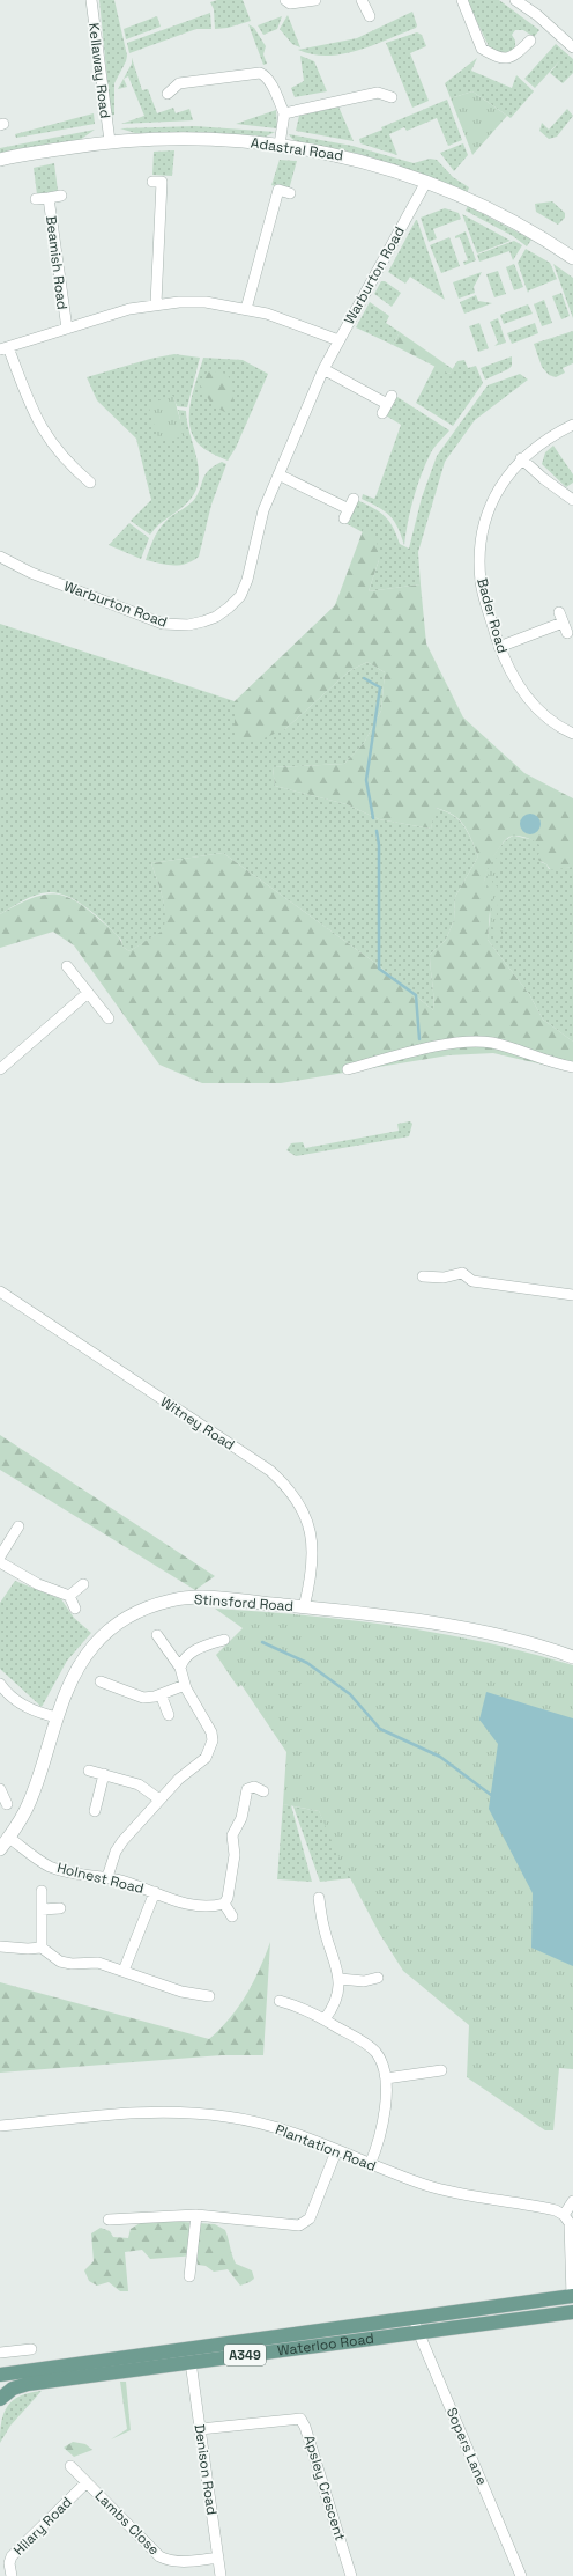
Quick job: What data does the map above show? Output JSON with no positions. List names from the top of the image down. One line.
{"streets":{"main road":["Waterloo Road","A349"],"street":["Kellaway Road","Adastral Road","Beamish Road","Warburton Road","Bader Road","Witney Road","Stinsford Road","Holnest Road","Plantation Road","Sopers Lane","Denison Road","Apsley Crescent","Lambs Close","Hilary Road"]},"crossings":[["Kellaway Road","Adastral Road"],["Adastral Road","Warburton Road"],["Beamish Road","Warburton Road"],["Witney Road","Stinsford Road"],["Stinsford Road","Holnest Road"],["Waterloo Road","Sopers Lane"],["Waterloo Road","Denison Road"],["Denison Road","Apsley Crescent"],["Denison Road","Lambs Close"],["Lambs Close","Hilary Road"]]}
